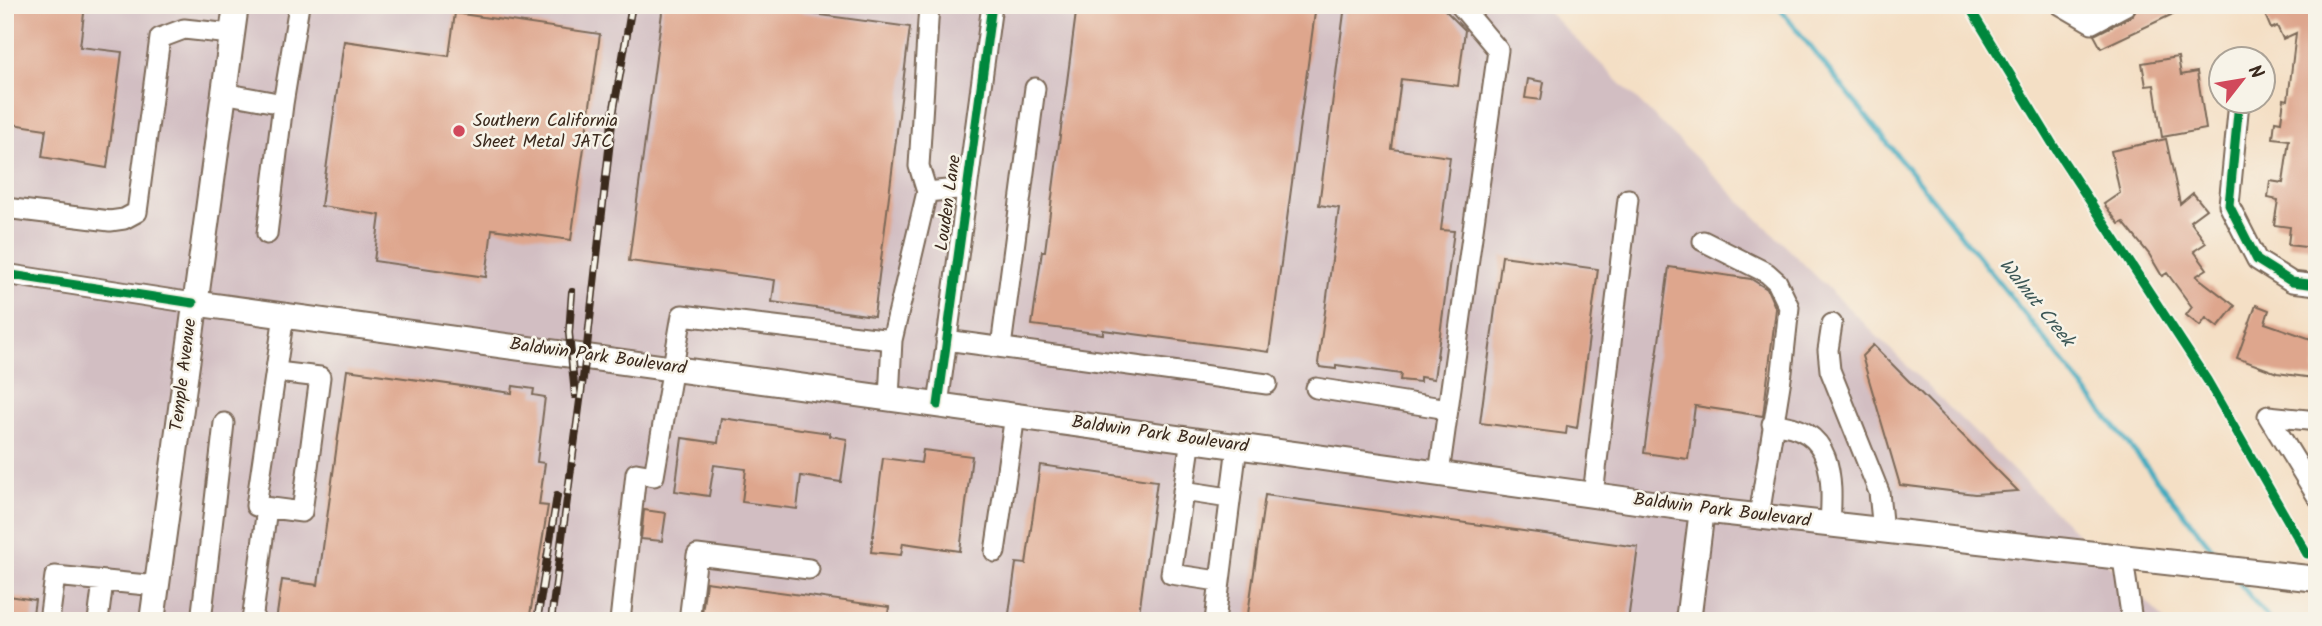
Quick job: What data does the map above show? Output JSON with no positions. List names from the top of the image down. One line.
{"streets":{"main road":["Baldwin Park Boulevard","Temple Avenue"],"street":["Louden Lane"]},"crossings":[["Louden Lane","Baldwin Park Boulevard"],["Baldwin Park Boulevard","Temple Avenue"]],"water":["Walnut Creek"],"places":["Southern California Sheet Metal JATC"],"north":"top right"}
